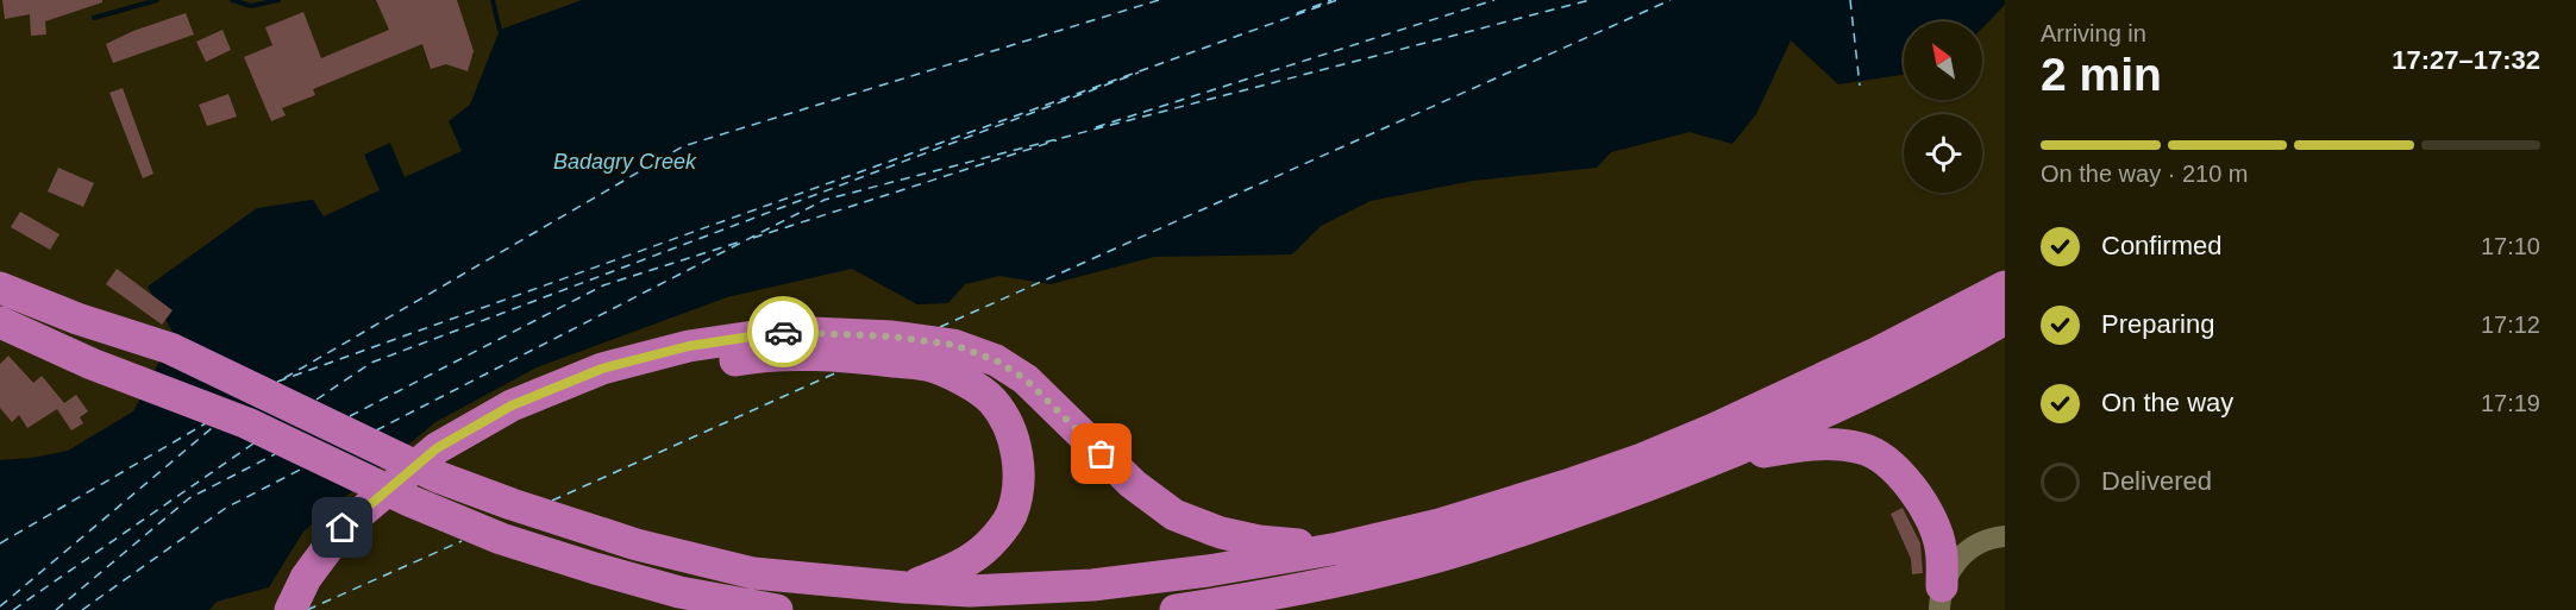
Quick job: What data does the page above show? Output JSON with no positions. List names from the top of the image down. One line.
{"water":["Badagry Creek"],"north":"top left","page":{"heading":["2 min","Arriving in","17:27–17:32"],"bar":"On the way · 210 m","list":[["Confirmed","17:10"],["Preparing","17:12"],["On the way","17:19"],"Delivered"]}}
